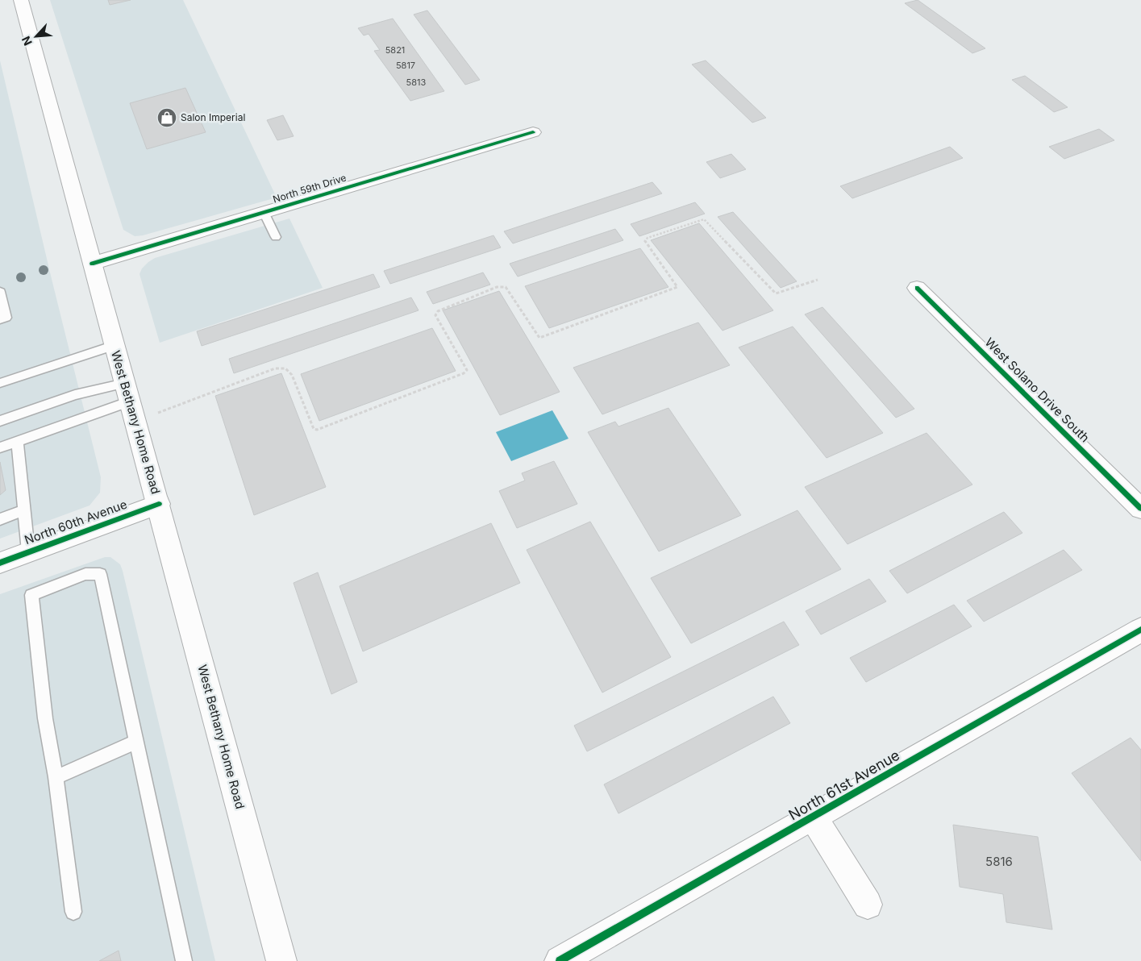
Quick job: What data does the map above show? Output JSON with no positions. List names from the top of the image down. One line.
{"streets":{"street":["North 59th Drive","West Solano Drive South","West Bethany Home Road","North 60th Avenue","North 61st Avenue"]},"crossings":[["North 59th Drive","West Bethany Home Road"],["West Bethany Home Road","North 60th Avenue"]],"places":{"shop":["Salon Imperial"]},"house_numbers":["5821","5817","5813","5816"],"north":"bottom left"}
